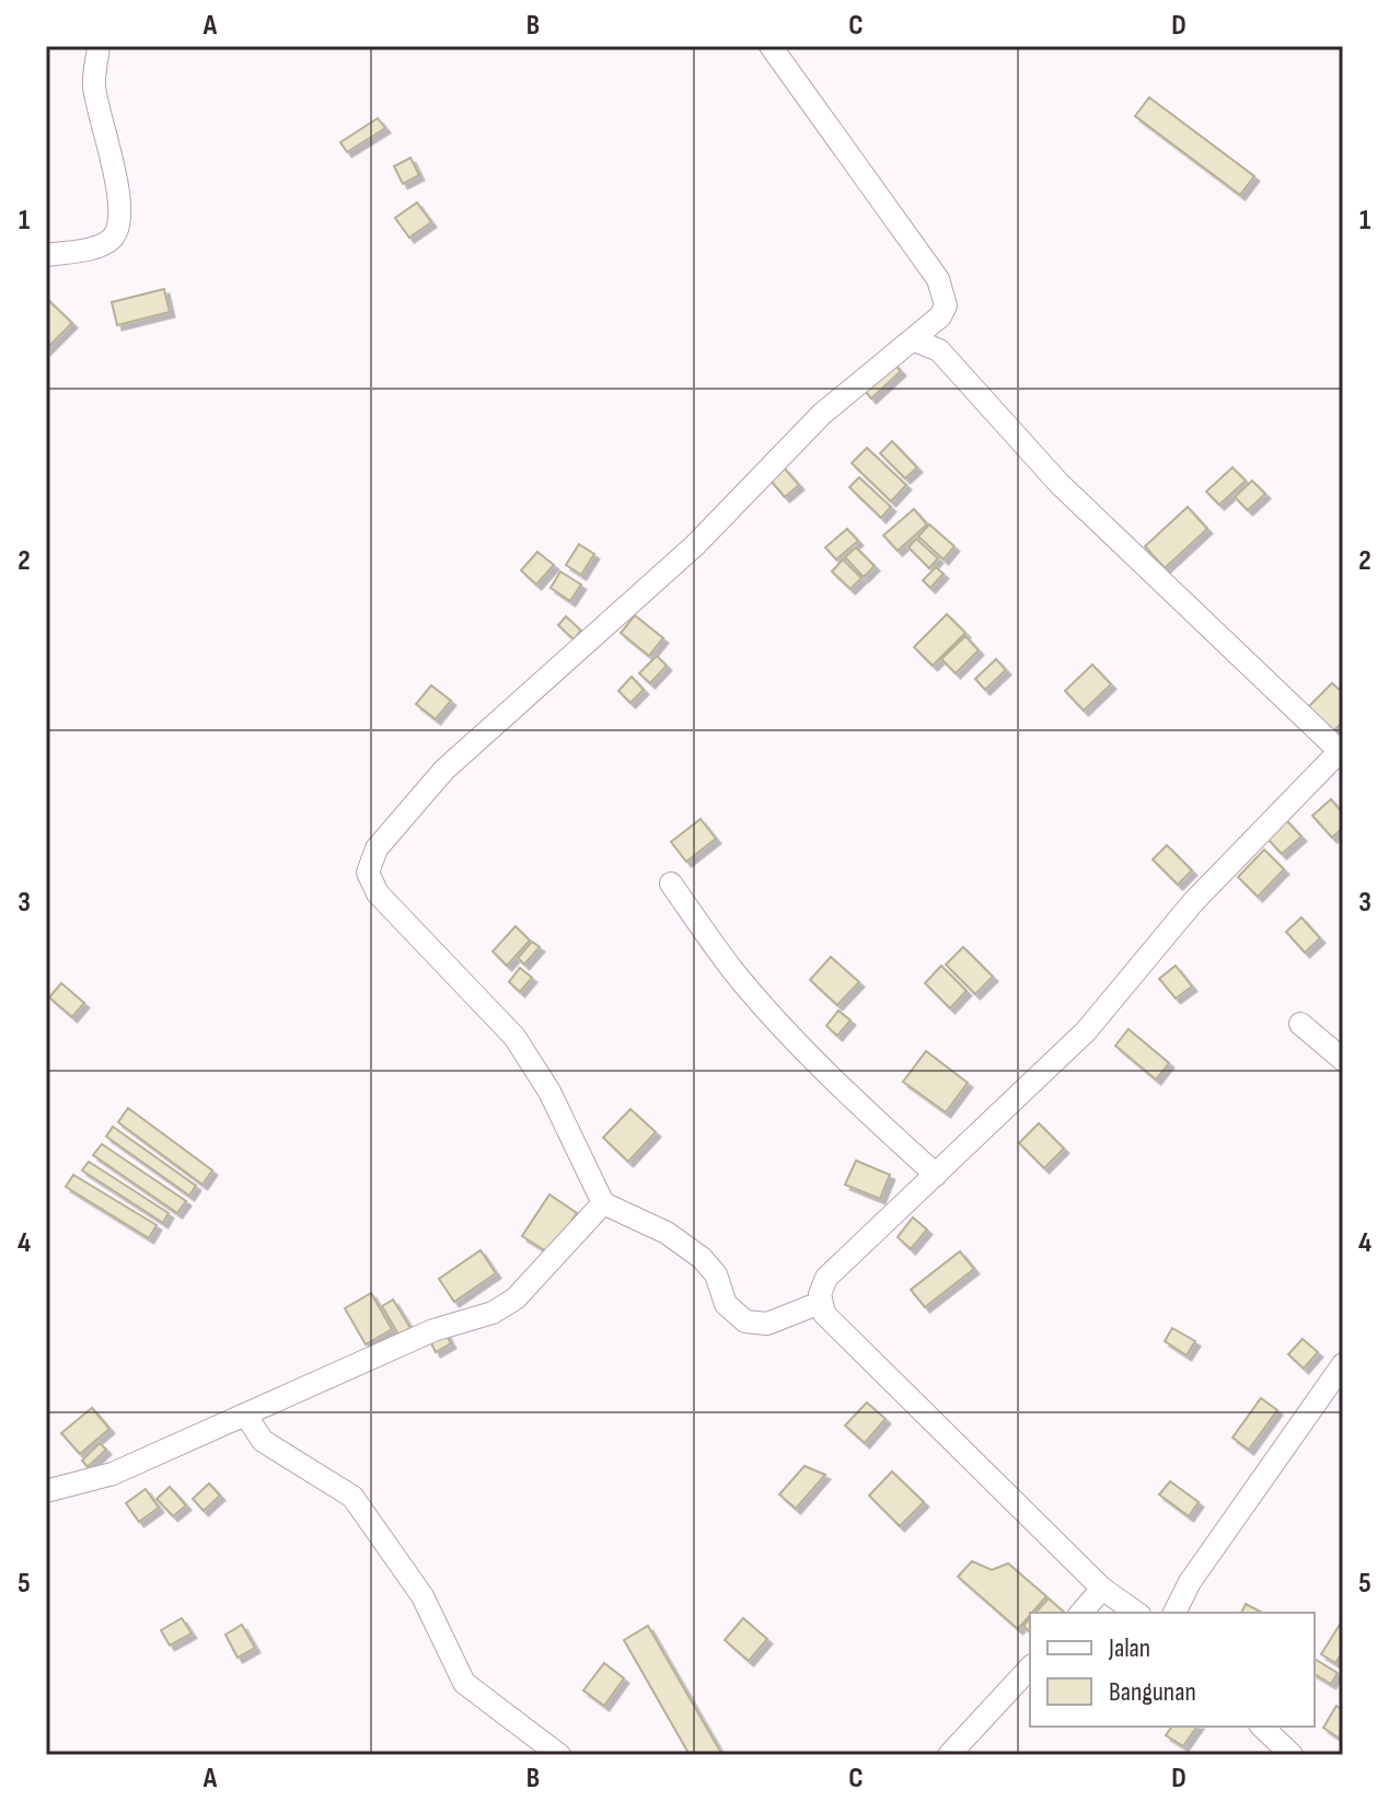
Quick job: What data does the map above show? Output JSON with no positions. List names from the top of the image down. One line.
{"legend":["Jalan","Bangunan"],"grid":{"columns":["A","B","C","D"],"rows":["1","2","3","4","5"]}}
